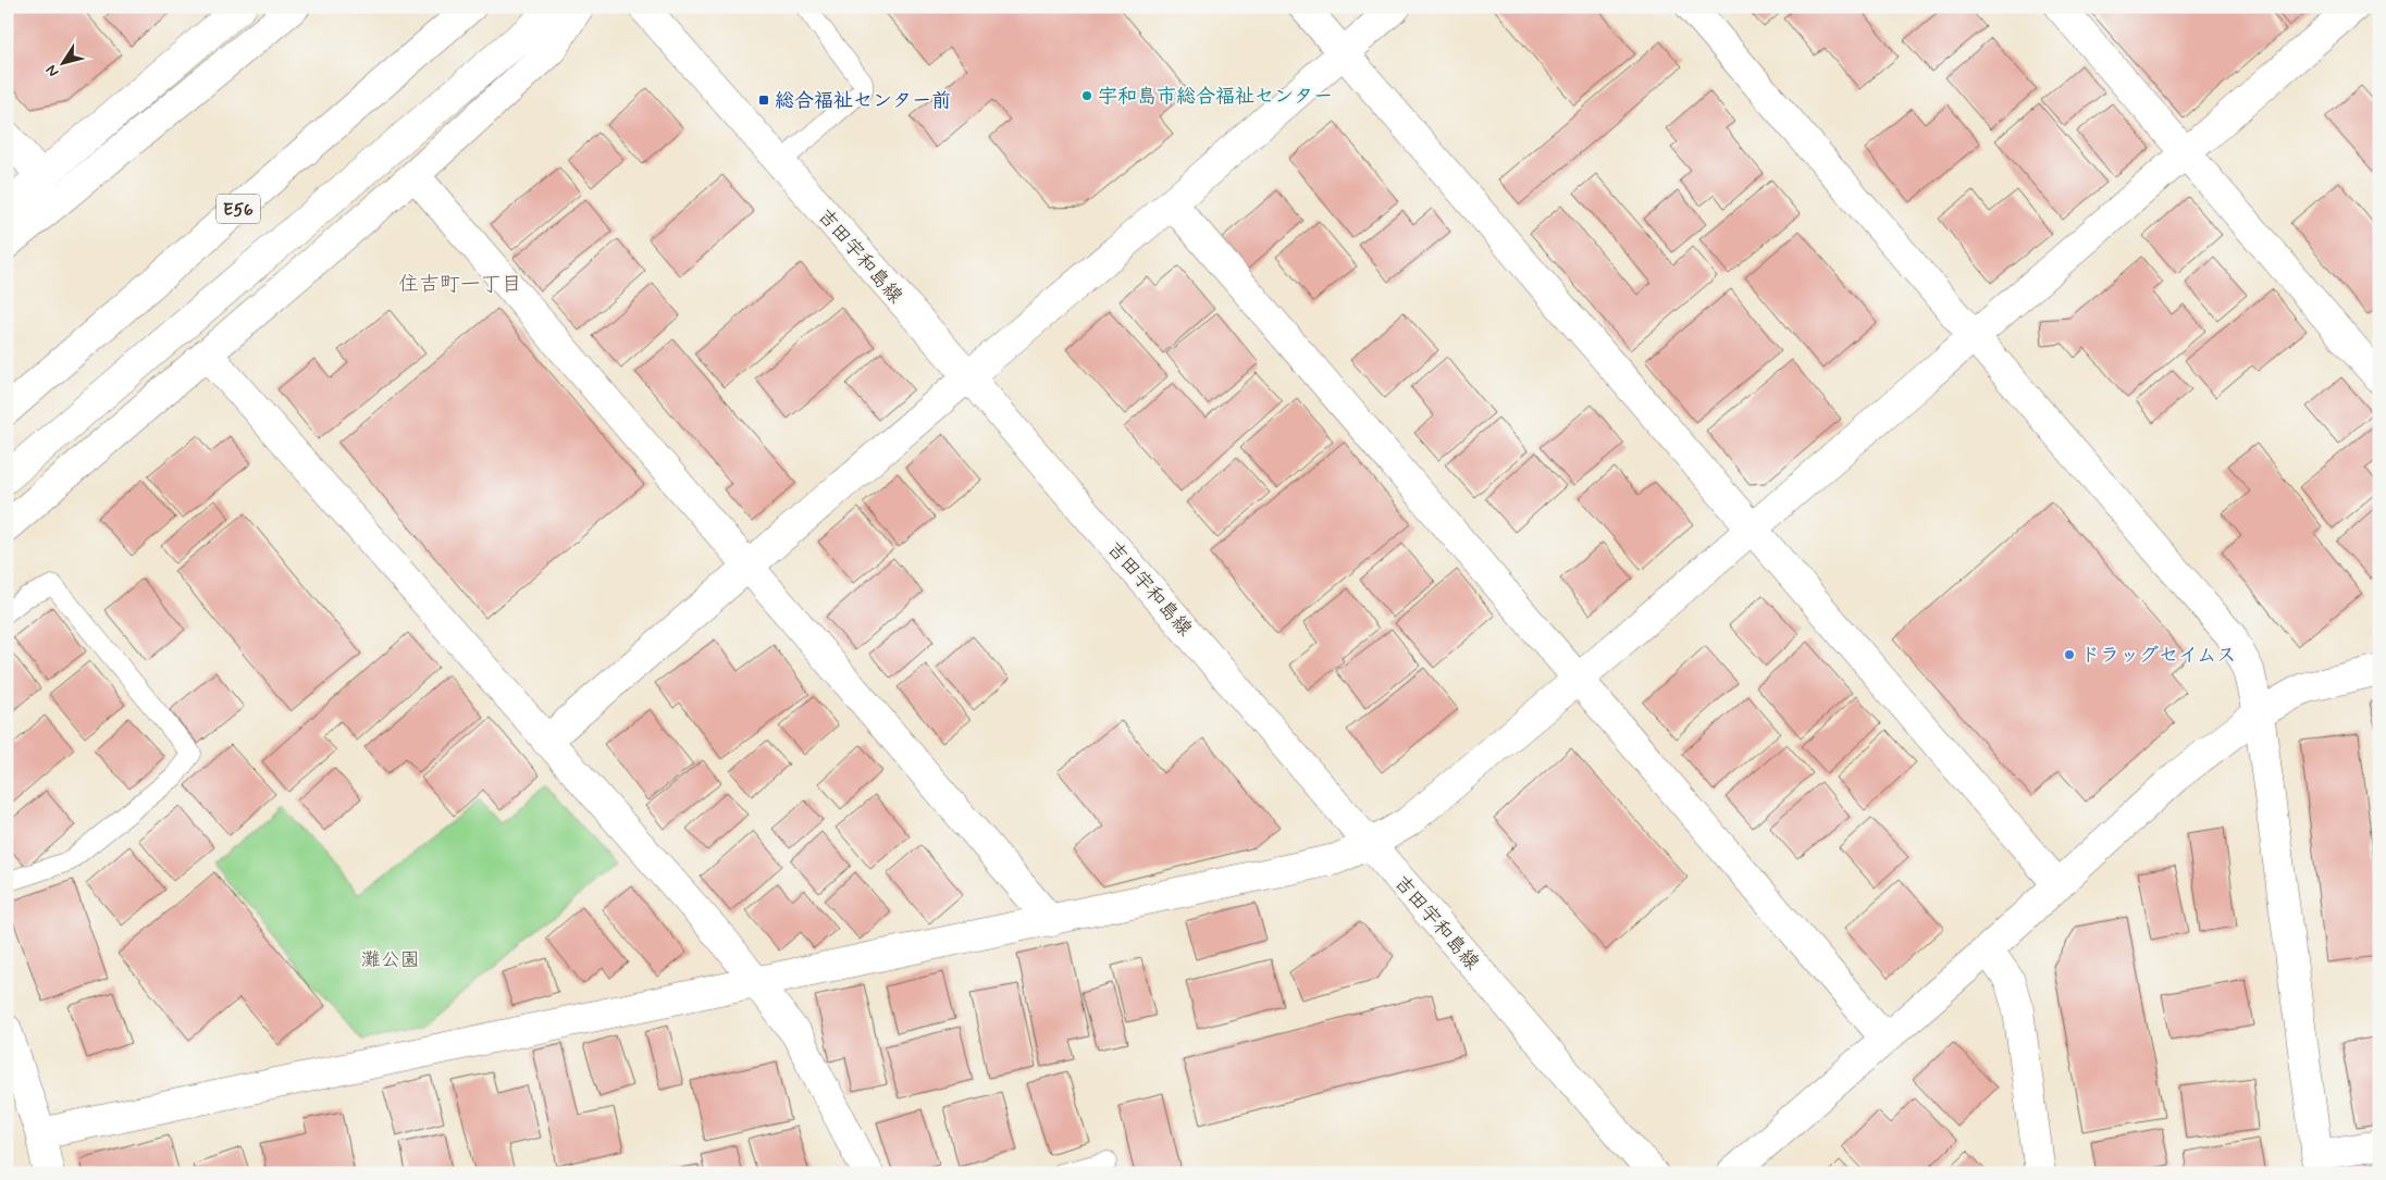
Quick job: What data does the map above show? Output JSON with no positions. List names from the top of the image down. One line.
{"streets":{"main road":["E56","吉田宇和島線"]},"districts":["住吉町一丁目"],"parks":["灘公園"],"places":{"other":["宇和島市総合福祉センター","ドラッグセイムス"],"transit":["総合福祉センター前"]},"north":"bottom left"}
